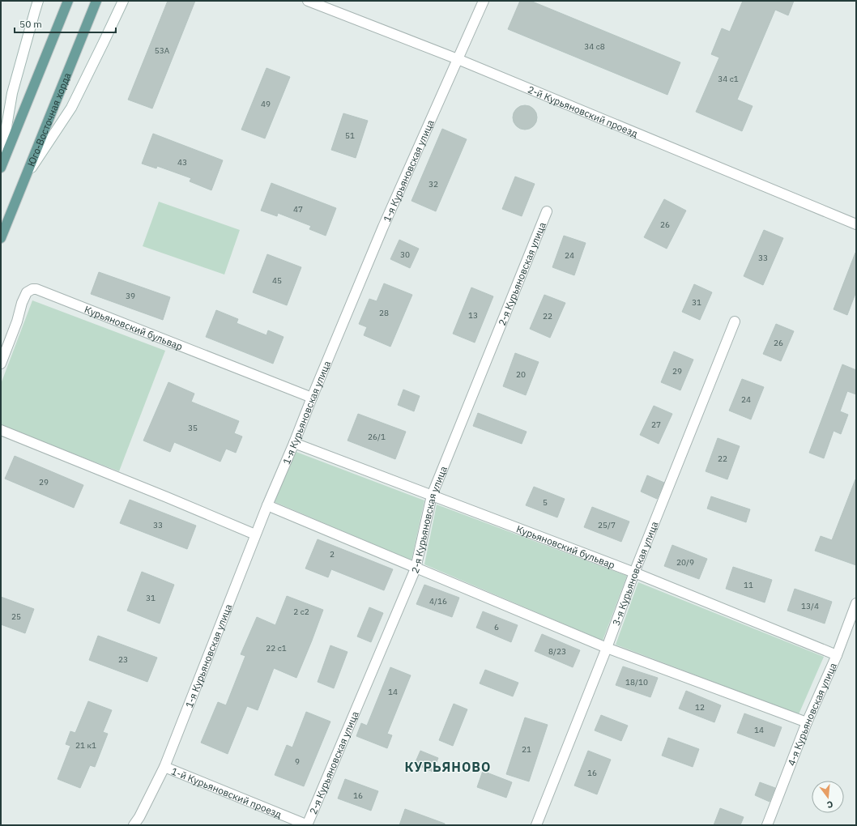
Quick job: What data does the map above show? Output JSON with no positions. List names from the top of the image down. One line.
{"streets":{"main road":["Юго-Восточная хорда"],"street":["2-й Курьяновский проезд","1-я Курьяновская улица","2-я Курьяновская улица","Курьяновский бульвар","3-я Курьяновская улица","4-я Курьяновская улица","1-й Курьяновский проезд"]},"crossings":[["2-й Курьяновский проезд","1-я Курьяновская улица"],["1-я Курьяновская улица","Курьяновский бульвар"],["1-я Курьяновская улица","1-й Курьяновский проезд"],["2-я Курьяновская улица","Курьяновский бульвар"],["2-я Курьяновская улица","1-й Курьяновский проезд"],["Курьяновский бульвар","3-я Курьяновская улица"],["Курьяновский бульвар","4-я Курьяновская улица"]],"districts":["КУРЬЯНОВО"],"house_numbers":["34 с8","53А","34 с1","49","51","43","32","47","26","30","24","33","45","39","31","28","13","22","26","29","20","24","27","35","26/1","22","29","5","33","25/7","2","20/9","11","31","4/16","13/4","2 с2","25","6","22 с1","8/23","23","18/10","14","12","14","21 к1","21","9","16","16"],"scale_bar":"50 m","north":"bottom"}
